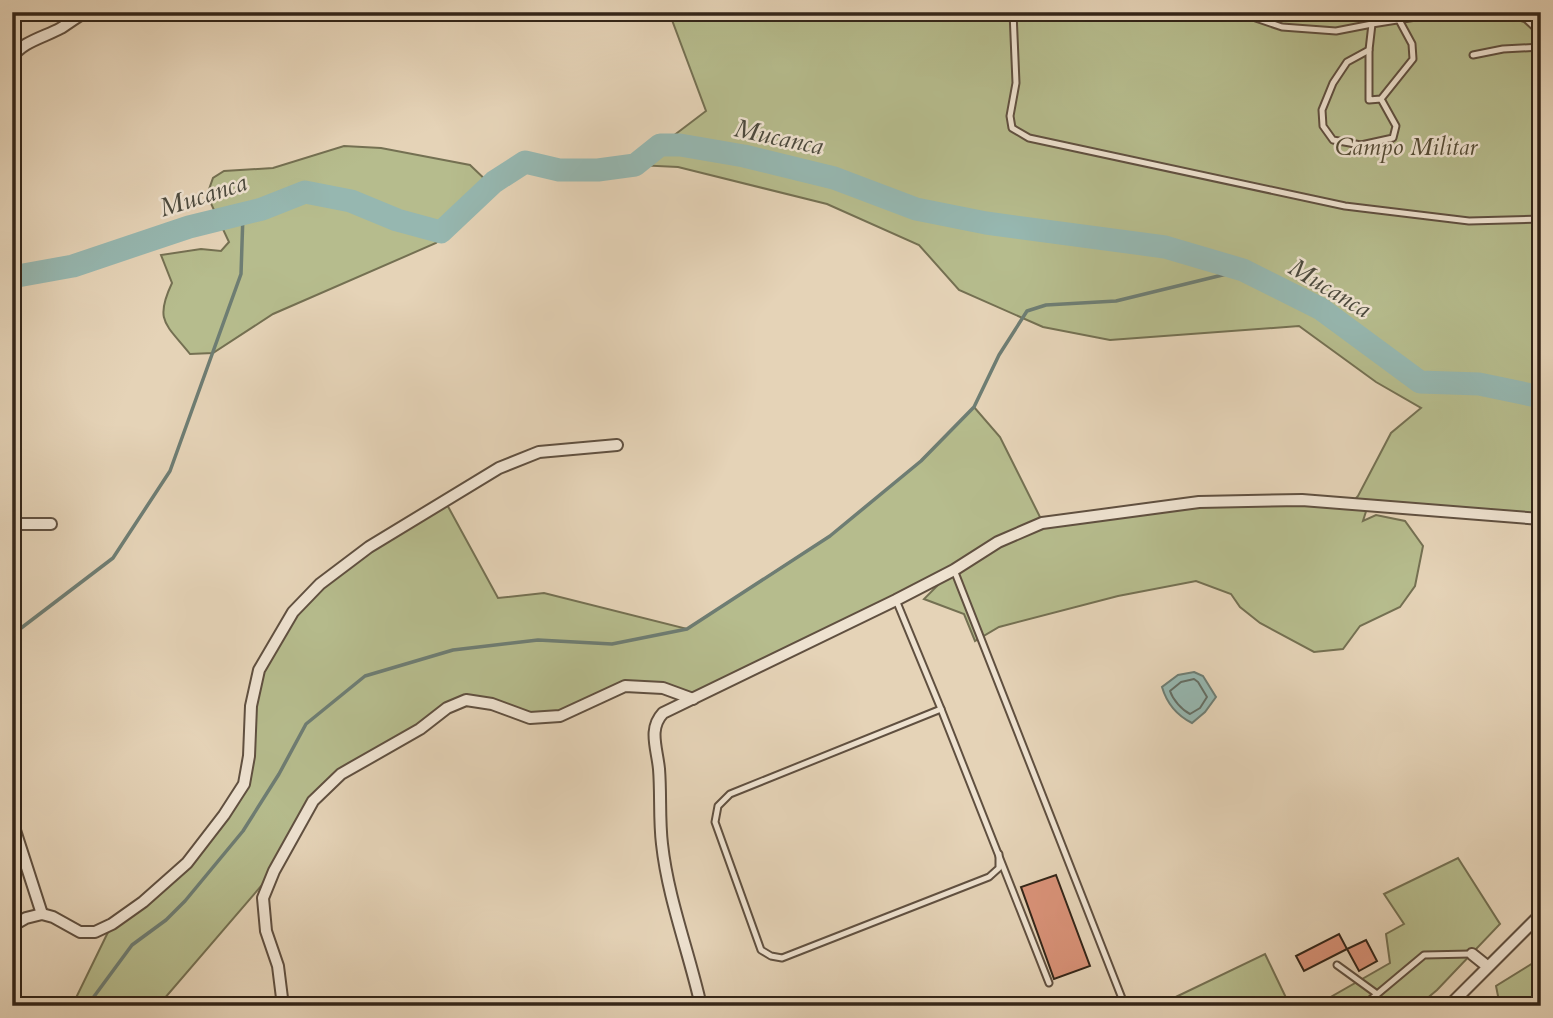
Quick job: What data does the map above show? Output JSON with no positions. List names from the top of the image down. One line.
{"water":["Mucanca"],"parks":["Campo Militar"]}
